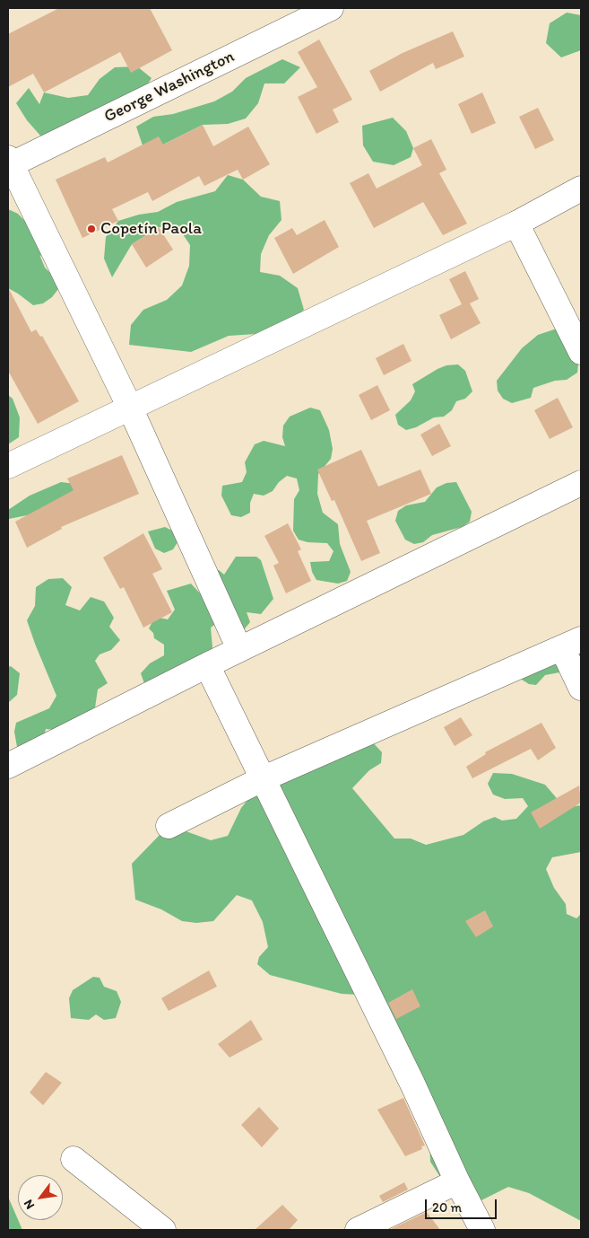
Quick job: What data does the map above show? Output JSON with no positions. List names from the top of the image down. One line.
{"streets":{"street":["George Washington"]},"places":["Copetín Paola"],"scale_bar":"20 m","north":"bottom left"}
